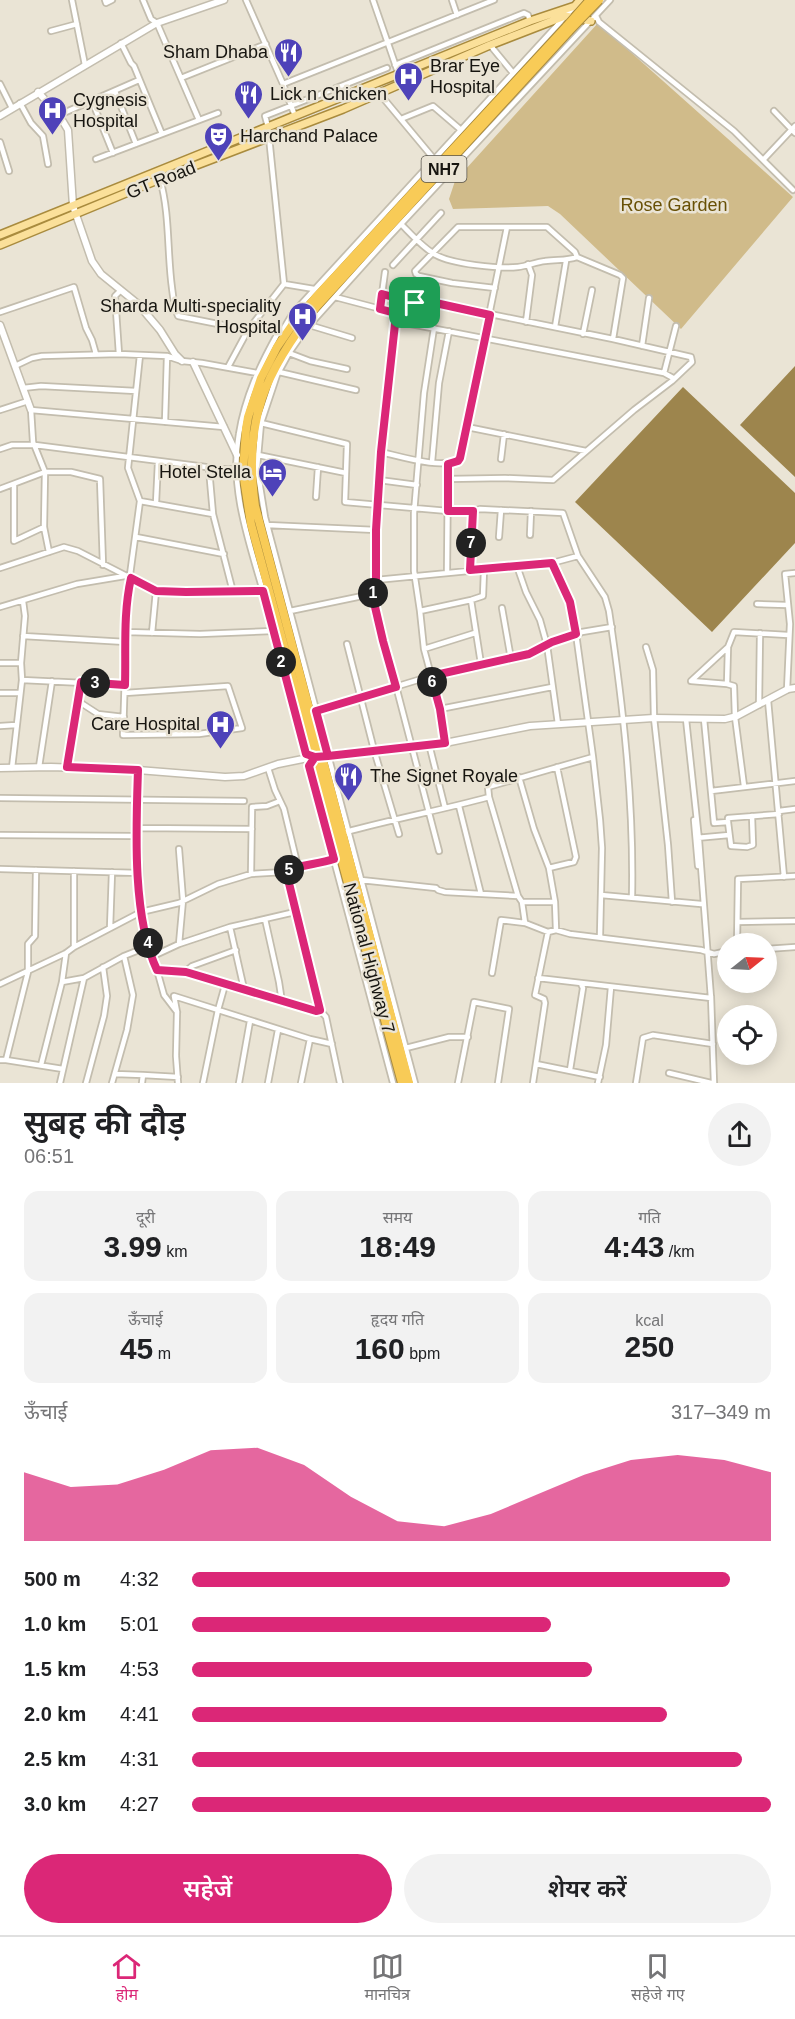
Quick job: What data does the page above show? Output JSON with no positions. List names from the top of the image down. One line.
{"streets":{"highway":["NH7","National Highway 7"],"main road":["GT Road"]},"crossings":[["NH7","National Highway 7"]],"parks":["Rose Garden"],"places":{"restaurant":["Sham Dhaba","Lick n Chicken","The Signet Royale"],"hospital":["Brar Eye Hospital","Cygnesis Hospital","Sharda Multi-speciality Hospital","Care Hospital"],"theatre":["Harchand Palace"],"hotel":["Hotel Stella"]},"north":"right","page":{"pins":["7","1","2","6","3","5","4"],"heading":["सुबह की दौड़","06:51"],"stats":[["दूरी","3.99 km"],["समय","18:49"],["गति","4:43 /km"],["ऊँचाई","45 m"],["हृदय गति","160 bpm"],["kcal","250"]],"chart":["ऊँचाई","317–349 m"],"list":[{"name":"500 m","note":"4:32"},{"name":"1.0 km","note":"5:01"},{"name":"1.5 km","note":"4:53"},{"name":"2.0 km","note":"4:41"},{"name":"2.5 km","note":"4:31"},{"name":"3.0 km","note":"4:27"}],"buttons":["सहेजें","शेयर करें"],"tabs":["होम","मानचित्र","सहेजे गए"]}}
